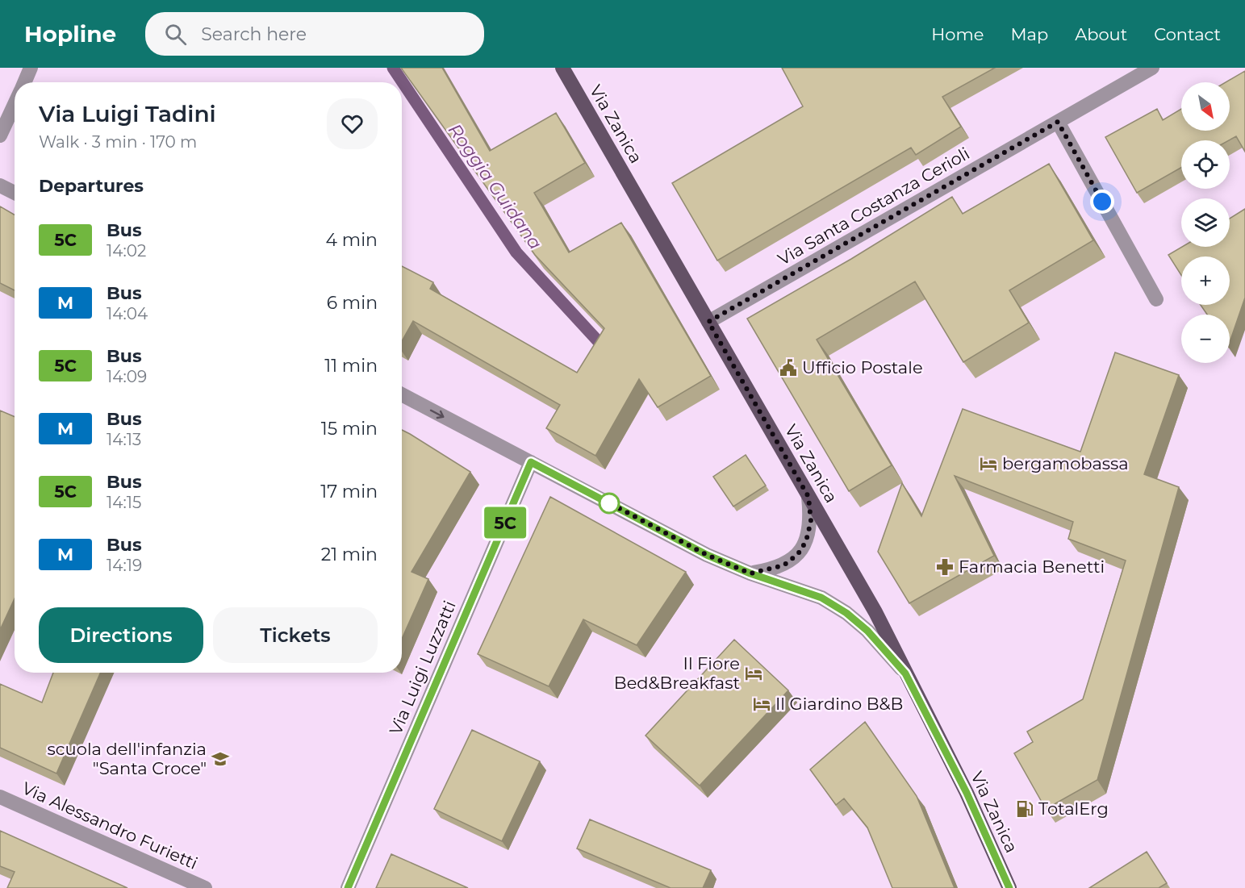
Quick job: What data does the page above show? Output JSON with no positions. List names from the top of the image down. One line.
{"streets":{"main road":["Via Zanica"],"street":["Via Santa Costanza Cerioli","Via Luigi Luzzatti","Via Alessandro Furietti"]},"crossings":[["Via Zanica","Via Santa Costanza Cerioli"]],"water":["Roggia Guidana"],"places":{"public building":["Ufficio Postale"],"hotel":["bergamobassa","Il Fiore Bed&Breakfast","Il Giardino B&B"],"pharmacy":["Farmacia Benetti"],"school or university":["scuola dell'infanzia \"Santa Croce\""],"fuel station":["TotalErg"]},"lines":["bus line 5C"],"north":"bottom right","page":{"header":"Hopline","search":"Search here","nav":["Home","Map","About","Contact"],"on_map":"5C","map_buttons":["+","−"],"heading":[["Via Luigi Tadini","Walk · 3 min · 170 m"],"Departures"],"list":[{"mark":"5C","name":"Bus","note":"14:02","value":"4 min"},{"mark":"M","name":"Bus","note":"14:04","value":"6 min"},{"mark":"5C","name":"Bus","note":"14:09","value":"11 min"},{"mark":"M","name":"Bus","note":"14:13","value":"15 min"},{"mark":"5C","name":"Bus","note":"14:15","value":"17 min"},{"mark":"M","name":"Bus","note":"14:19","value":"21 min"}],"buttons":["Directions","Tickets"]}}
